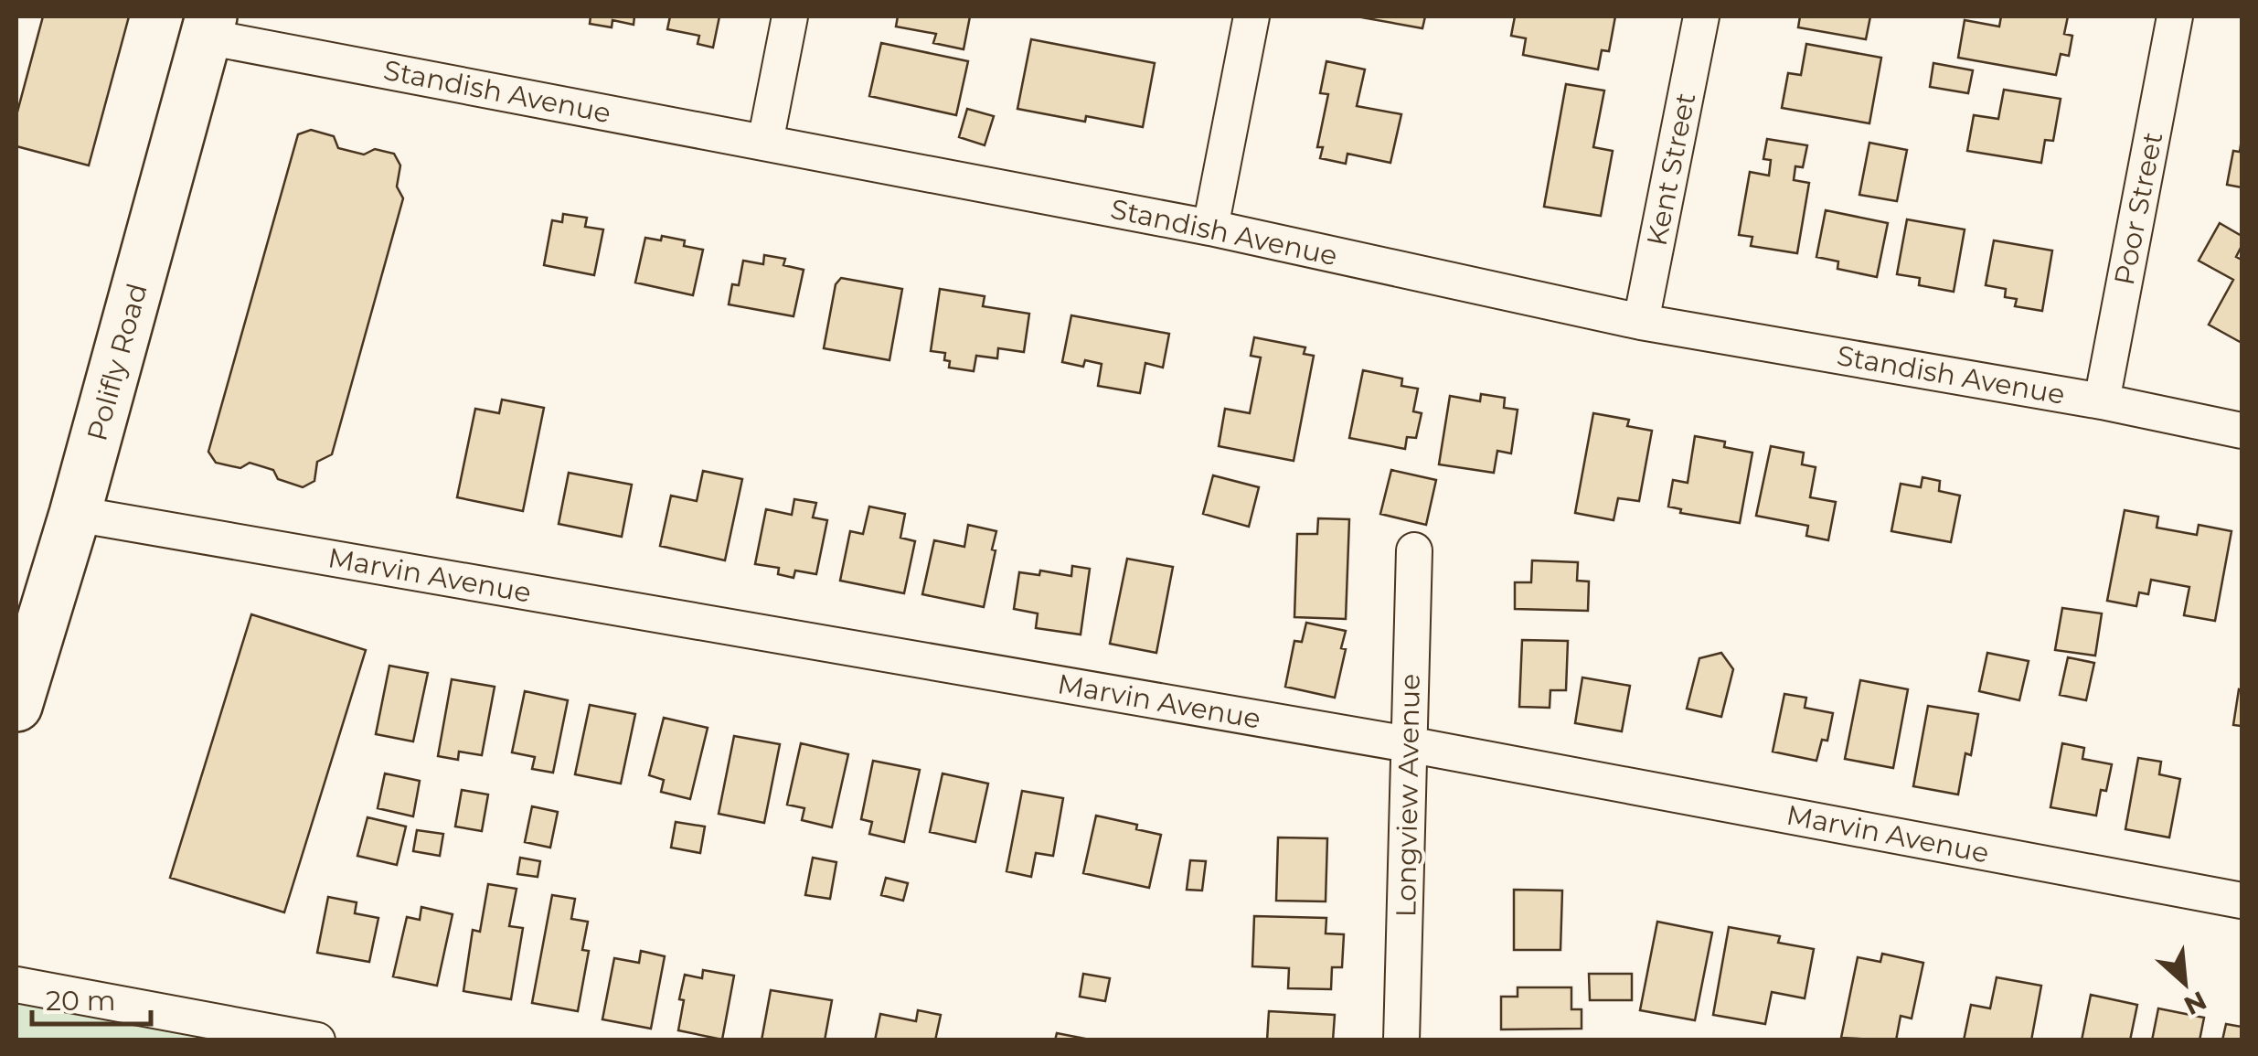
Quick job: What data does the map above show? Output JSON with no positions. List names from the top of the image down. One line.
{"streets":{"main road":["Polifly Road"],"street":["Standish Avenue","Kent Street","Poor Street","Marvin Avenue","Longview Avenue"]},"crossings":[["Standish Avenue","Kent Street"],["Standish Avenue","Poor Street"],["Standish Avenue","Polifly Road"],["Polifly Road","Marvin Avenue"],["Marvin Avenue","Longview Avenue"]],"scale_bar":"20 m","north":"bottom right"}
